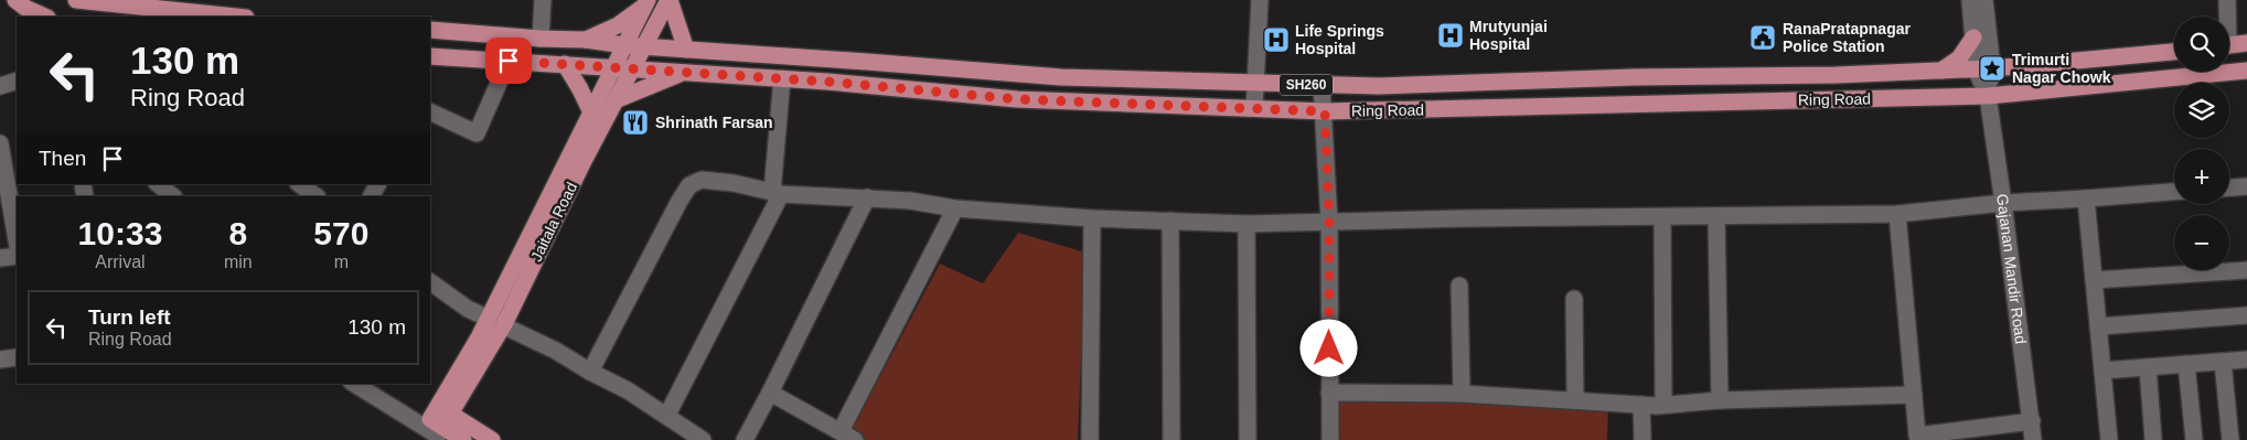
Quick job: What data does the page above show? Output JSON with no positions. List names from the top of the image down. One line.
{"streets":{"main road":["SH260","Ring Road","Jaitala Road"],"street":["Gajanan Mandir Road"]},"crossings":[["SH260","Jaitala Road"],["SH260","Gajanan Mandir Road"],["Ring Road","Jaitala Road"],["Ring Road","Gajanan Mandir Road"]],"places":{"hospital":["Mrutyunjai Hospital","Life Springs Hospital"],"public building":["RanaPratapnagar Police Station"],"place":["Trimurti Nagar Chowk"],"restaurant":["Shrinath Farsan"]},"page":{"map_buttons":["+","−"],"turn":["130 m","Ring Road"],"then":"Then","eta":["10:33","Arrival","8","min","570","m"],"list":[{"name":"Turn left","note":"Ring Road","value":"130 m"}]}}
